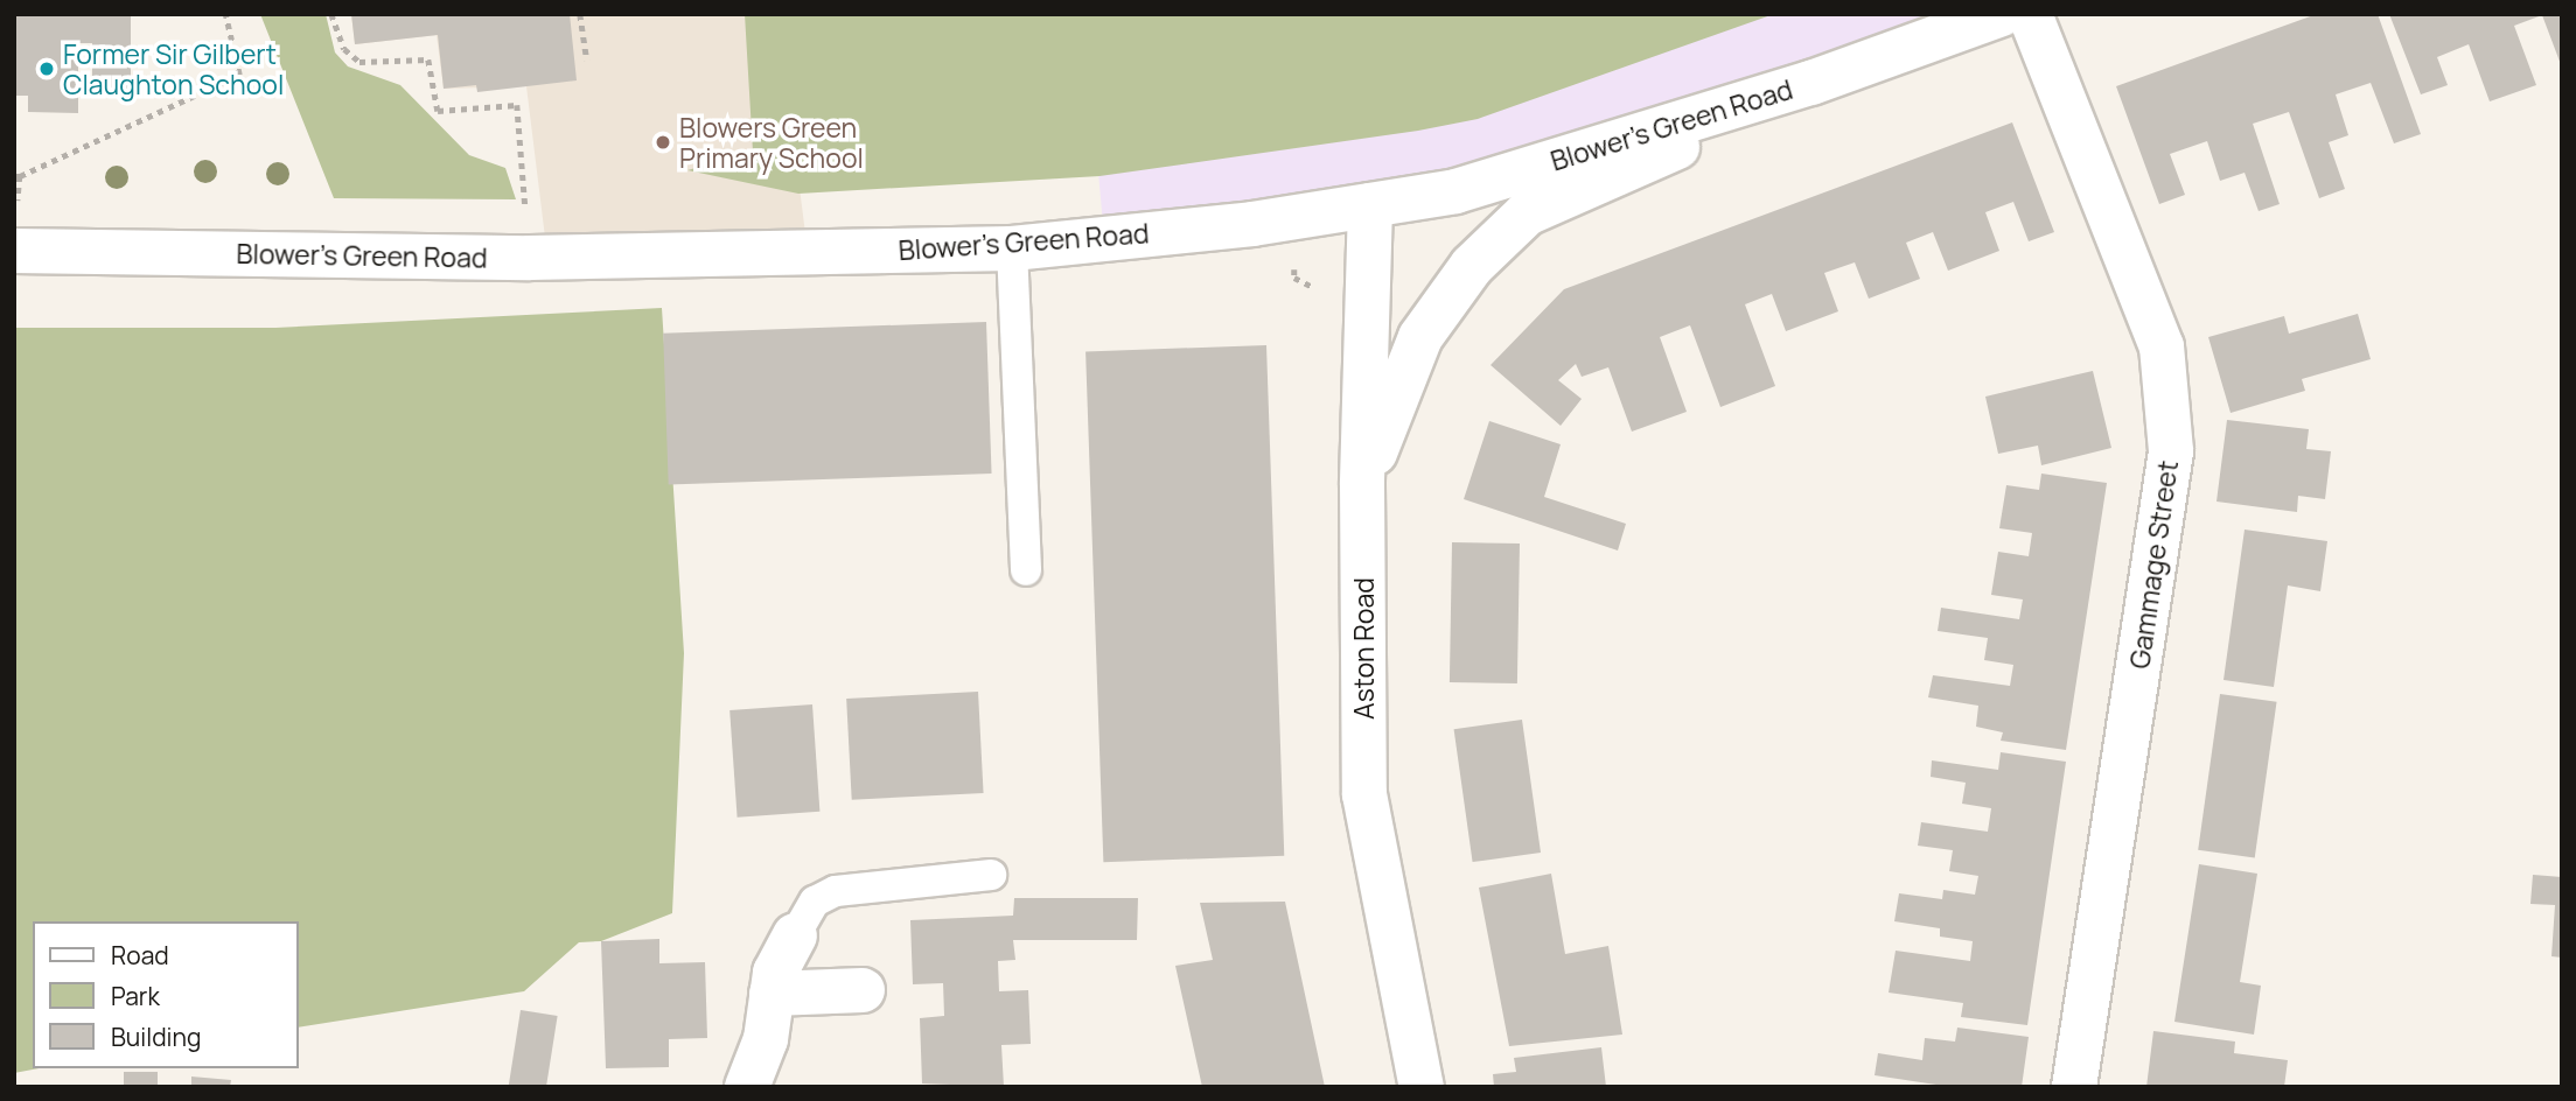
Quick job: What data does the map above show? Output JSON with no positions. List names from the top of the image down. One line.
{"streets":{"main road":["Blower's Green Road","Gammage Street","Aston Road"]},"crossings":[["Blower's Green Road","Aston Road"]],"places":["Former Sir Gilbert Claughton School","Blowers Green Primary School"],"legend":["Road","Park","Building"]}
